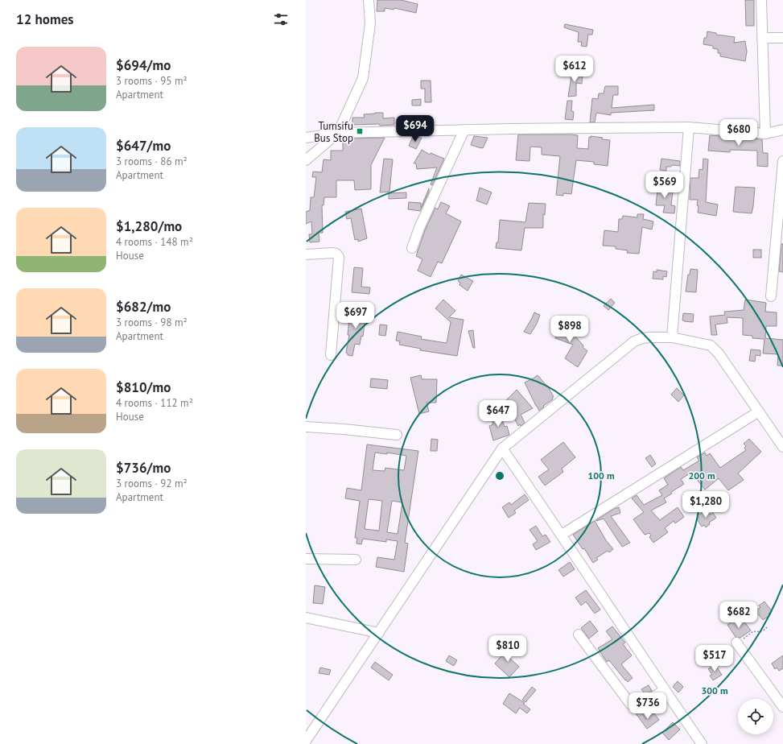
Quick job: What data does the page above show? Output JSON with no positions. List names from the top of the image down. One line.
{"places":{"transit":["Tumsifu Bus Stop"]},"page":{"heading":"12 homes","list":[{"name":"$694/mo","note":"3 rooms · 95 m² · Apartment"},{"name":"$647/mo","note":"3 rooms · 86 m² · Apartment"},{"name":"$1,280/mo","note":"4 rooms · 148 m² · House"},{"name":"$682/mo","note":"3 rooms · 98 m² · Apartment"},{"name":"$810/mo","note":"4 rooms · 112 m² · House"},{"name":"$736/mo","note":"3 rooms · 92 m² · Apartment"}],"price":["$612","$694","$680","$569","$697","$898","$647","$1,280","$682","$810","$517","$736"]},"rings":["100 m","200 m","300 m"]}
